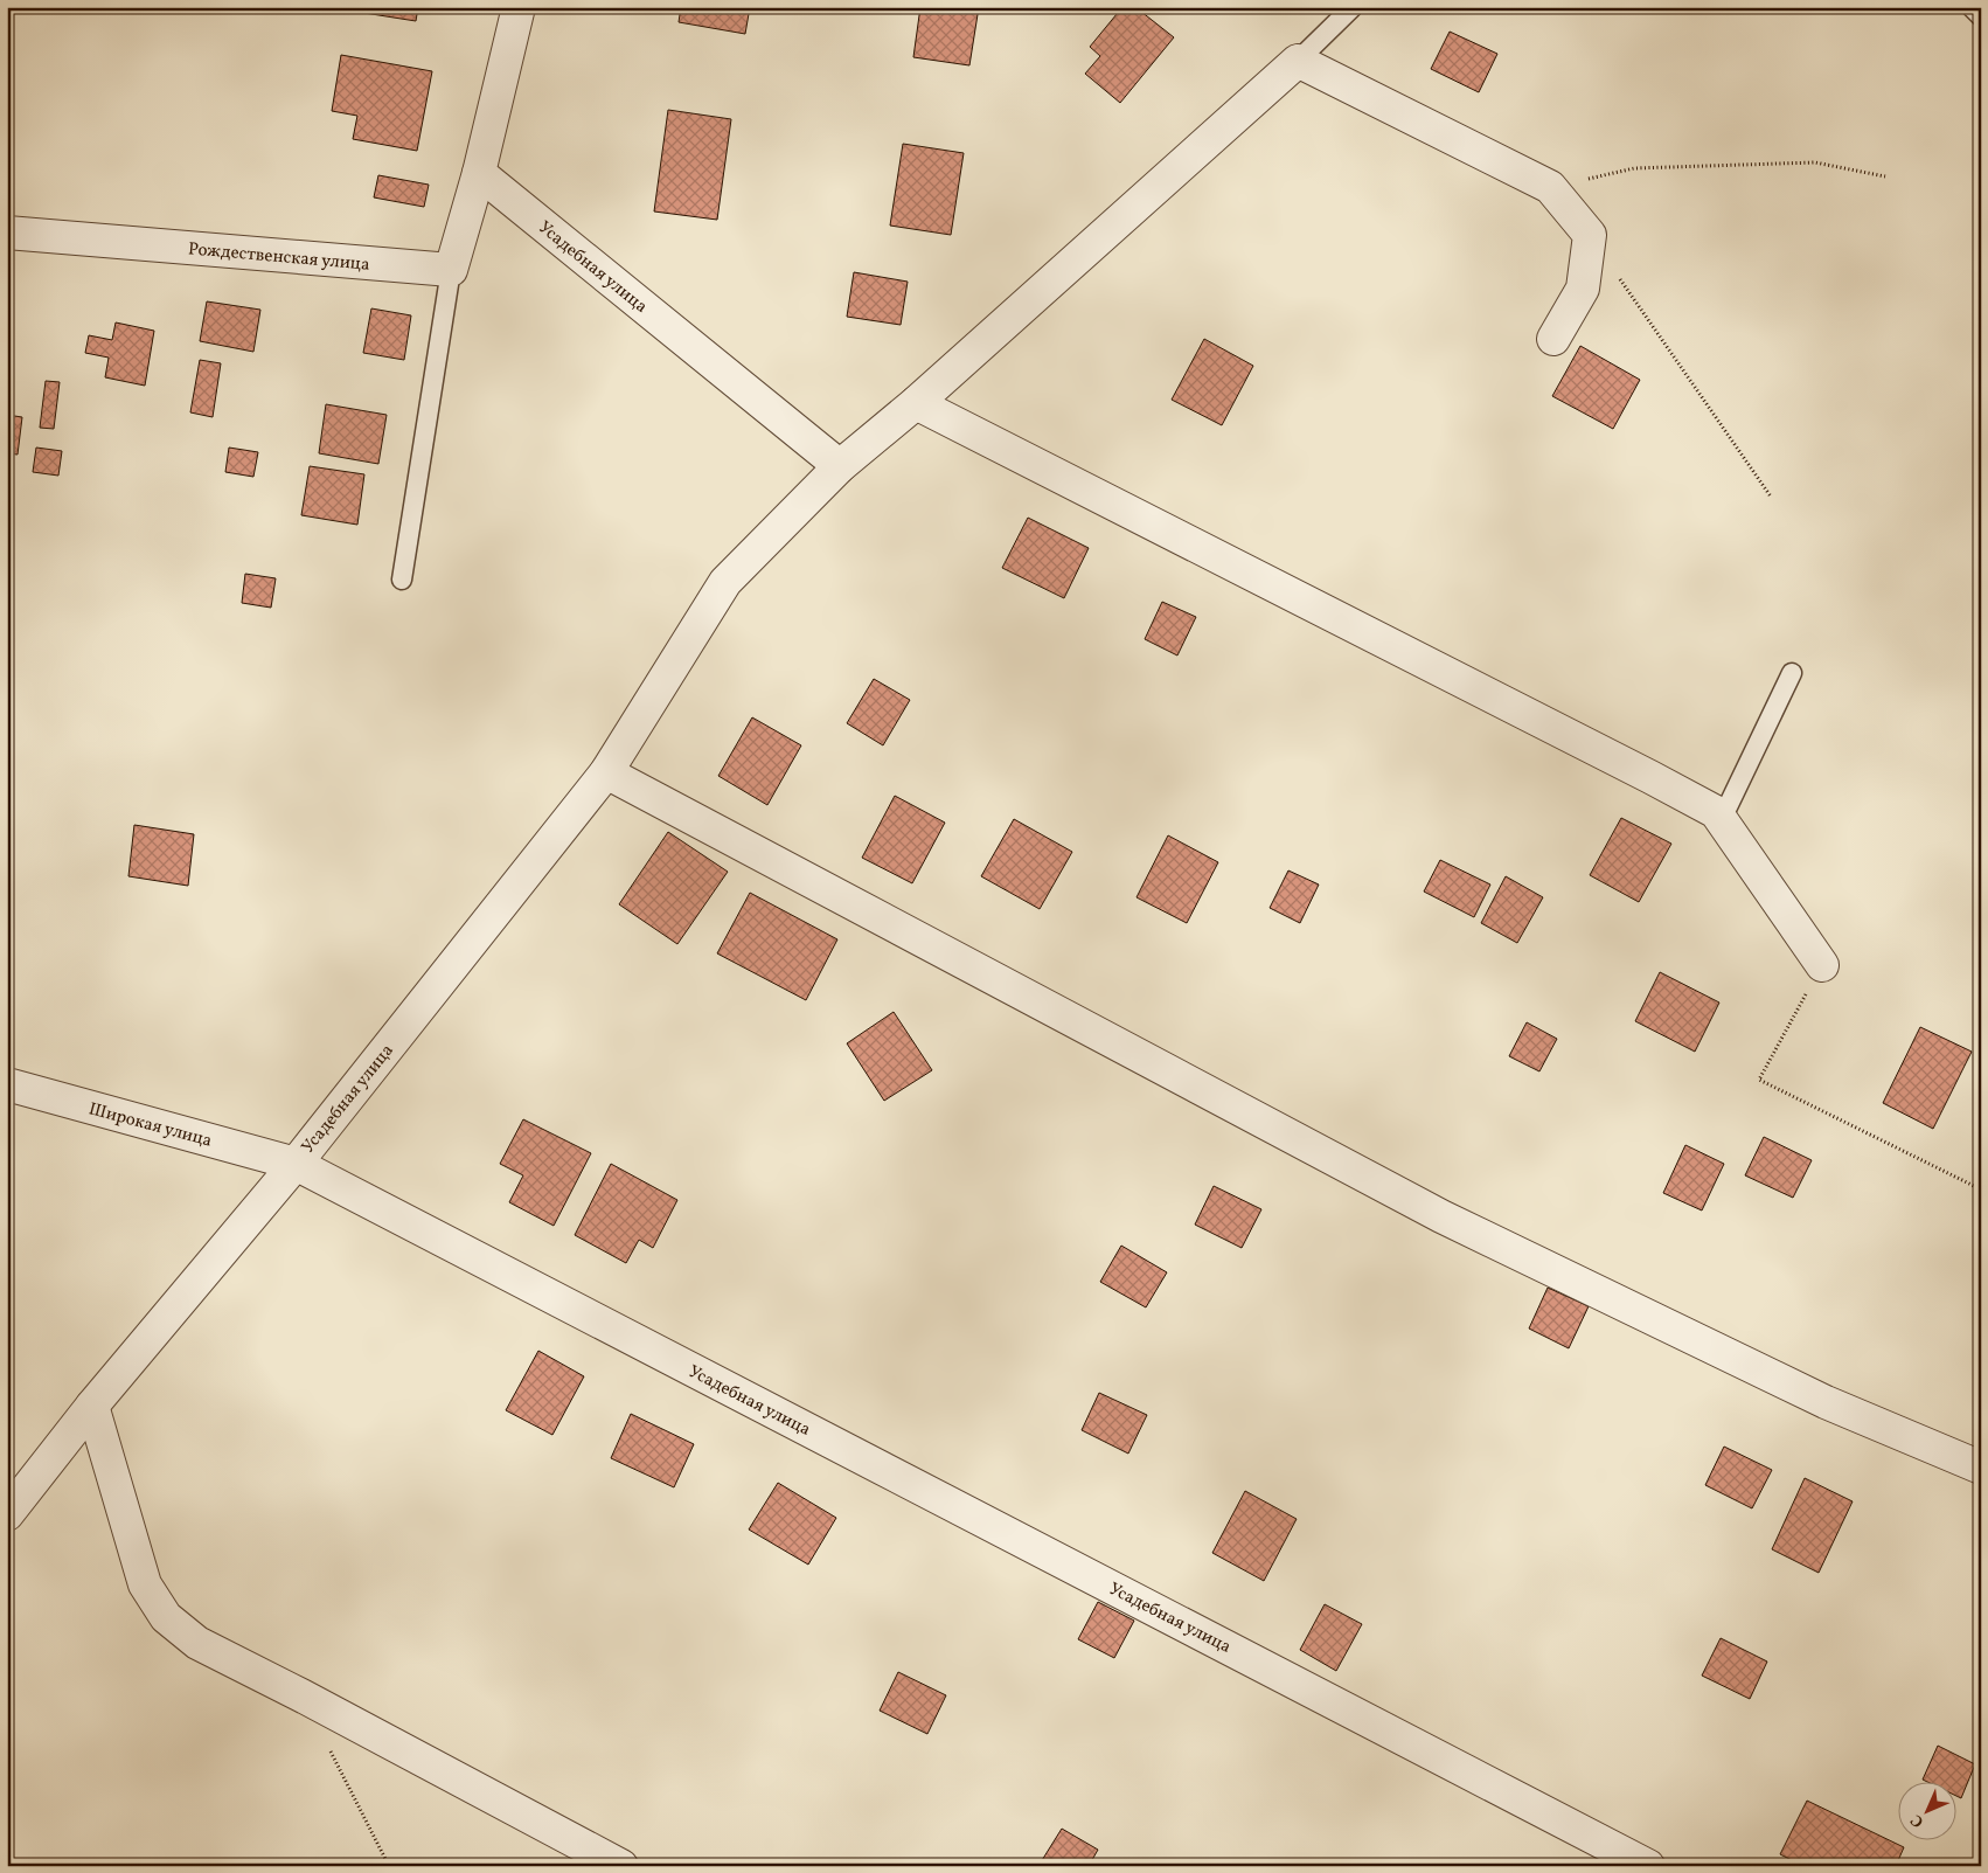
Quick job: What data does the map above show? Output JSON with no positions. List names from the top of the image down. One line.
{"streets":{"street":["Рождественская улица","Усадебная улица","Широкая улица"]},"crossings":[["Усадебная улица","Широкая улица"]],"north":"bottom left"}
